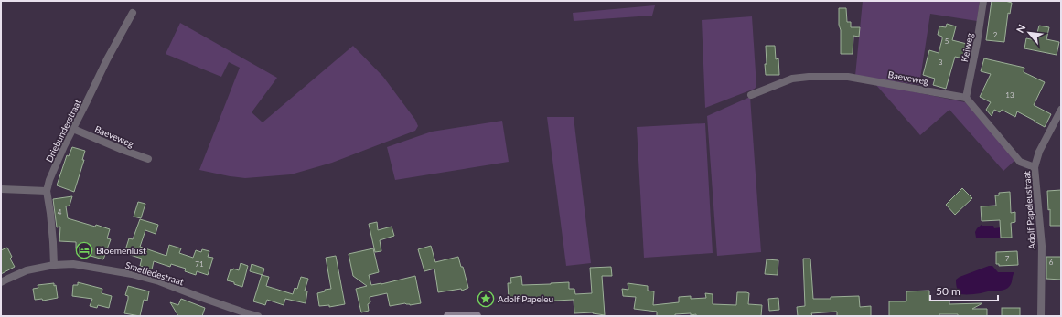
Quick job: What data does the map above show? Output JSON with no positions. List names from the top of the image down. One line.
{"streets":{"street":["Keiweg","Baeveweg","Driebunderstraat","Adolf Papeleustraat","Smetledestraat"]},"crossings":[["Keiweg","Baeveweg"],["Baeveweg","Driebunderstraat"],["Driebunderstraat","Smetledestraat"]],"places":{"hotel":["Bloemenlust"],"place":["Adolf Papeleu"]},"house_numbers":["2","5","3","13","4","7","6","71"],"scale_bar":"50 m","north":"top left"}
